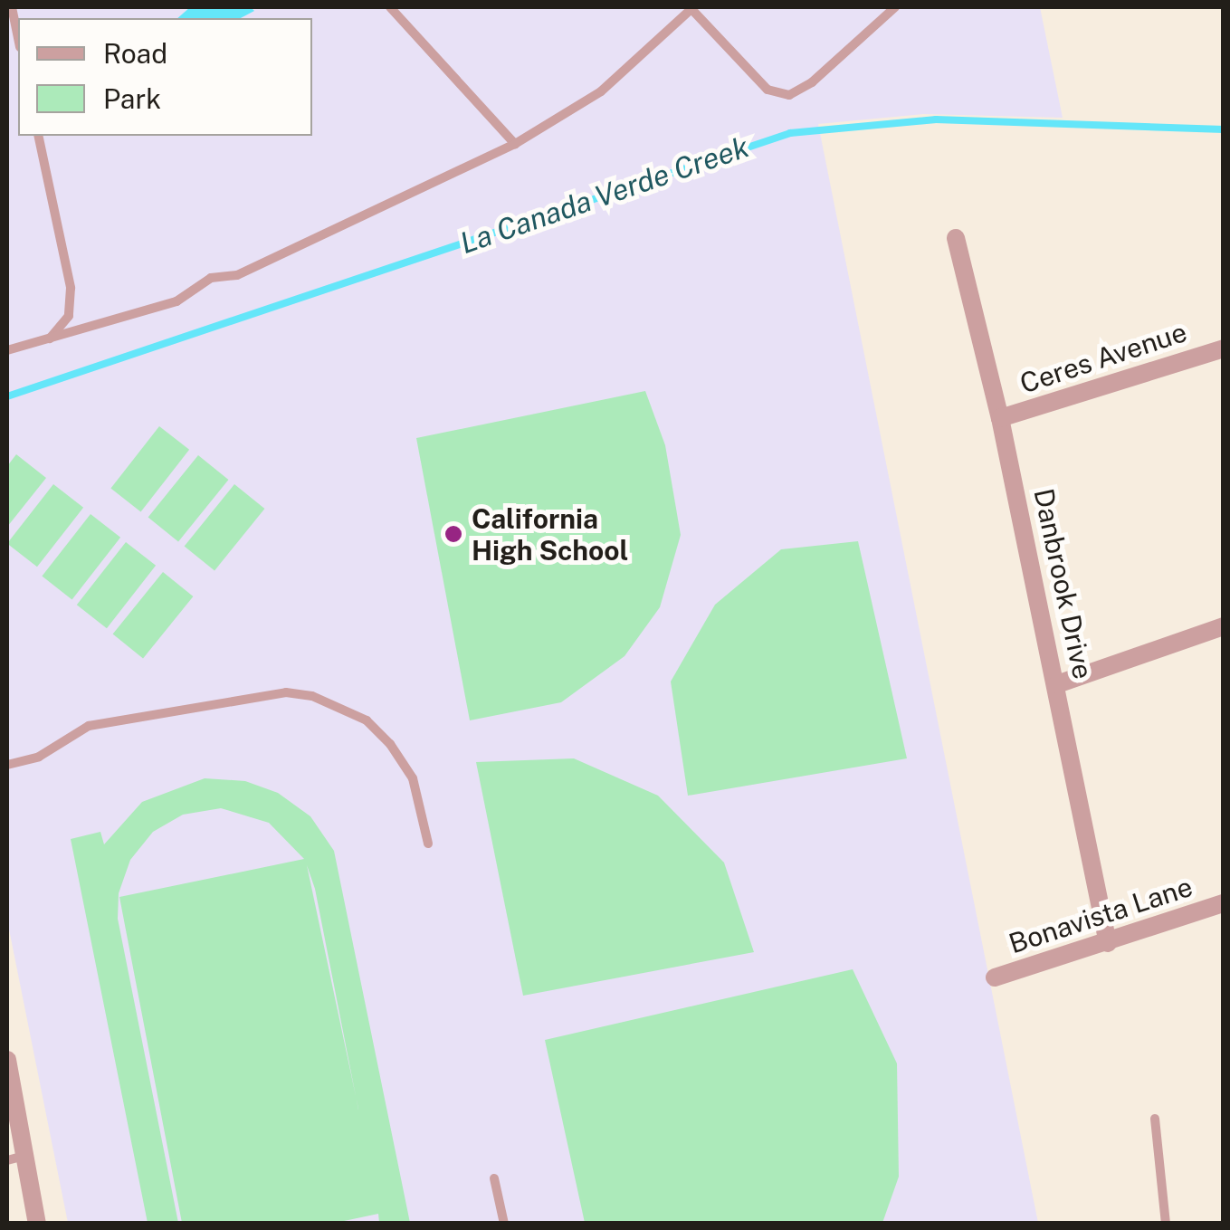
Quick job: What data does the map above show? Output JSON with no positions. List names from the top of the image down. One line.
{"streets":{"street":["Ceres Avenue","Danbrook Drive","Bonavista Lane"]},"crossings":[["Ceres Avenue","Danbrook Drive"],["Danbrook Drive","Bonavista Lane"]],"water":["La Canada Verde Creek"],"places":["California High School"],"legend":["Road","Park"]}
